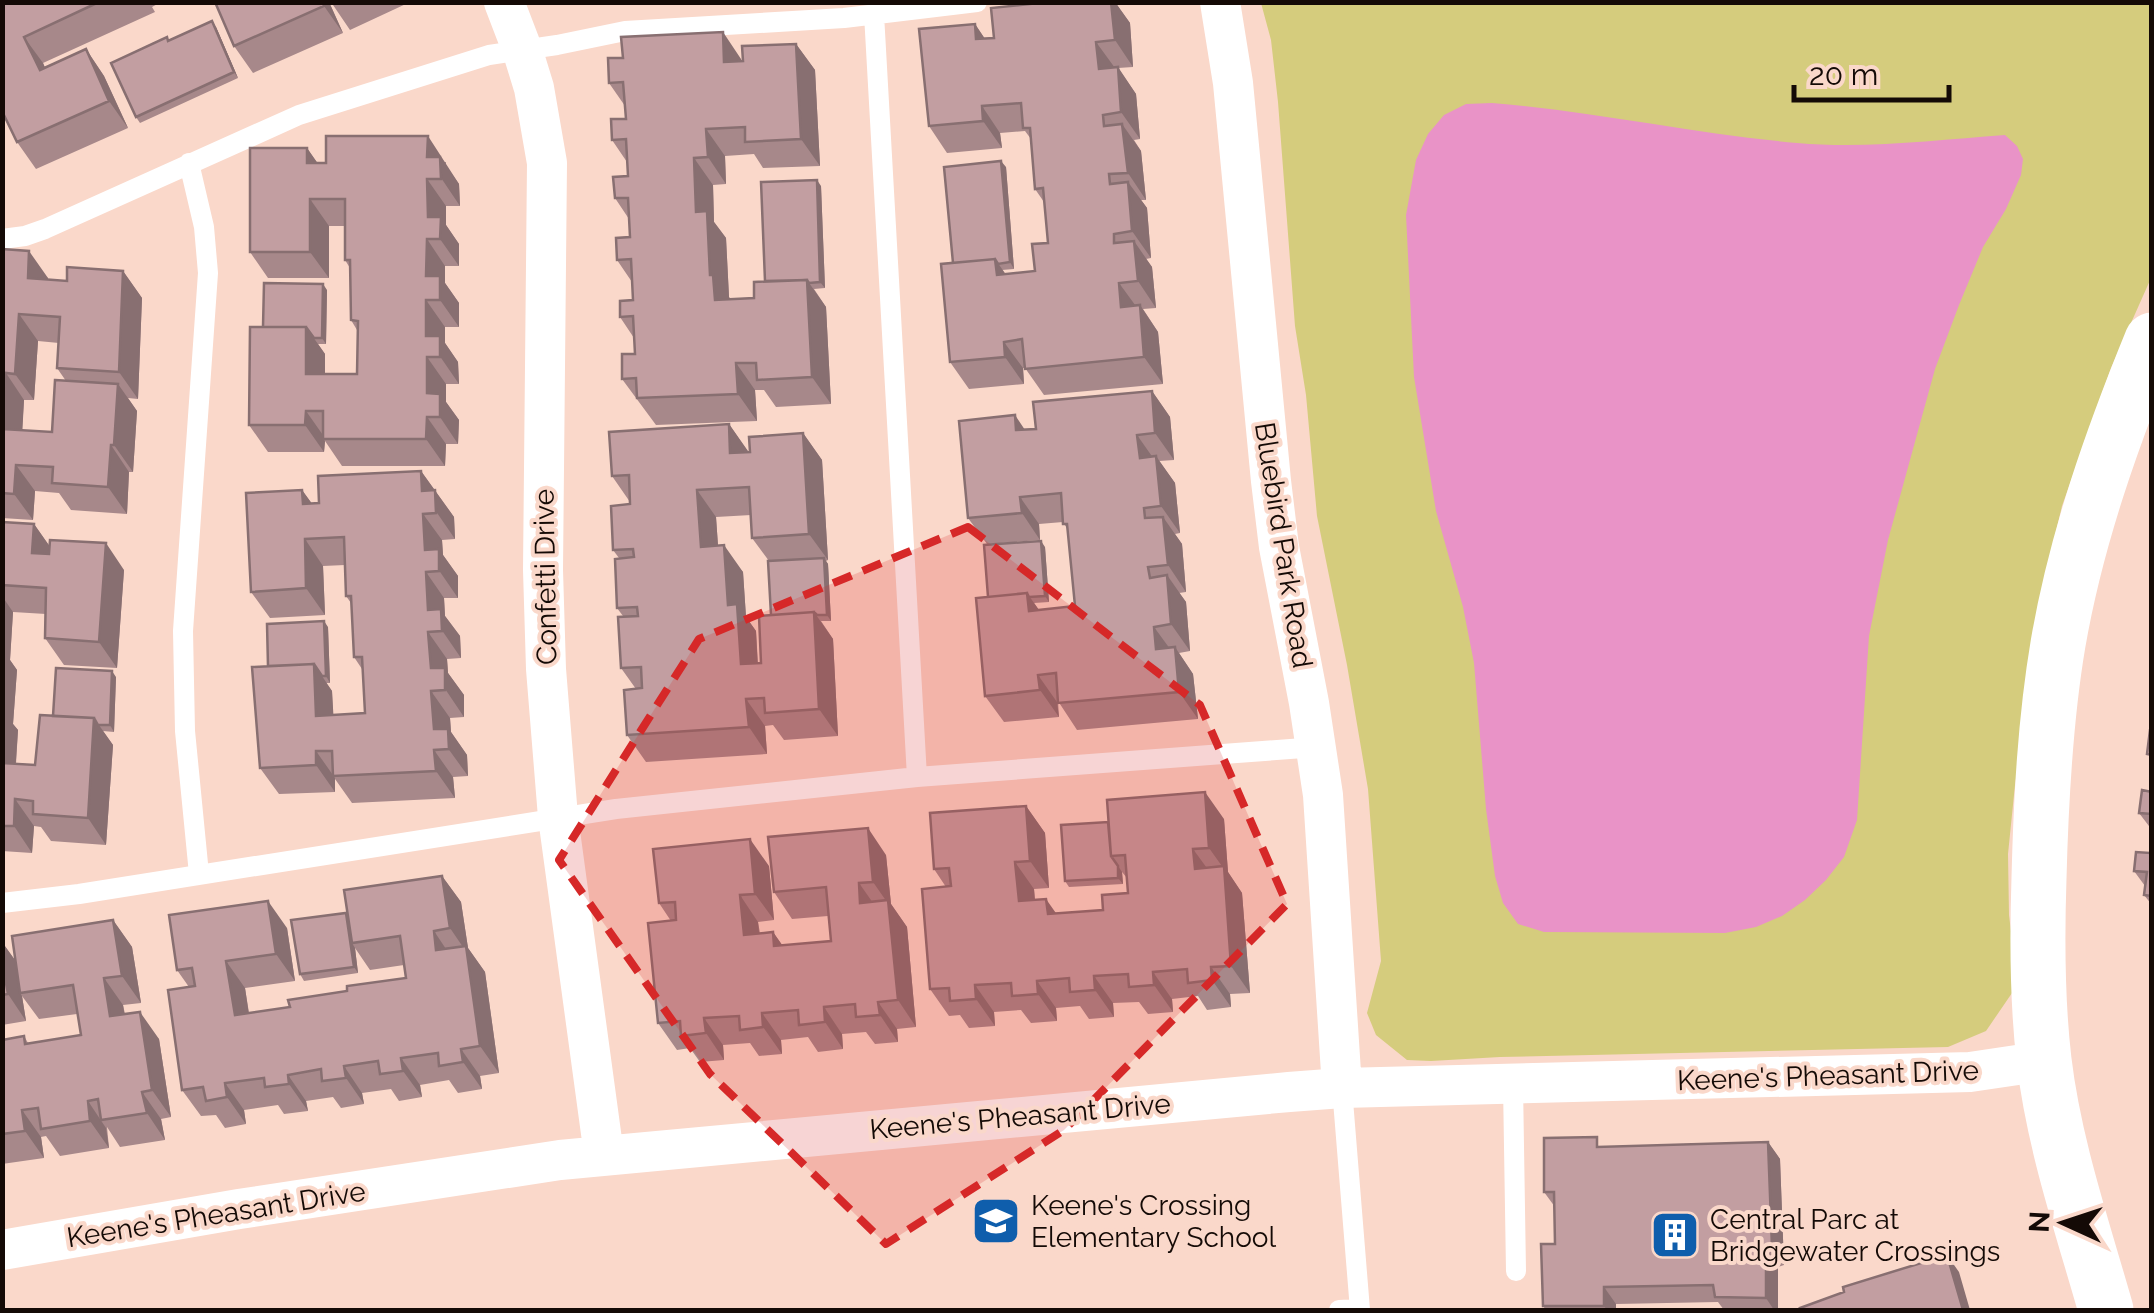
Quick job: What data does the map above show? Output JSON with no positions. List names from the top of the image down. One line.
{"streets":{"street":["Bluebird Park Road","Confetti Drive","Keene's Pheasant Drive"]},"crossings":[["Bluebird Park Road","Keene's Pheasant Drive"],["Confetti Drive","Keene's Pheasant Drive"]],"places":{"school or university":["Keene's Crossing Elementary School"],"building":["Central Parc at Bridgewater Crossings"]},"scale_bar":"20 m","north":"left"}
